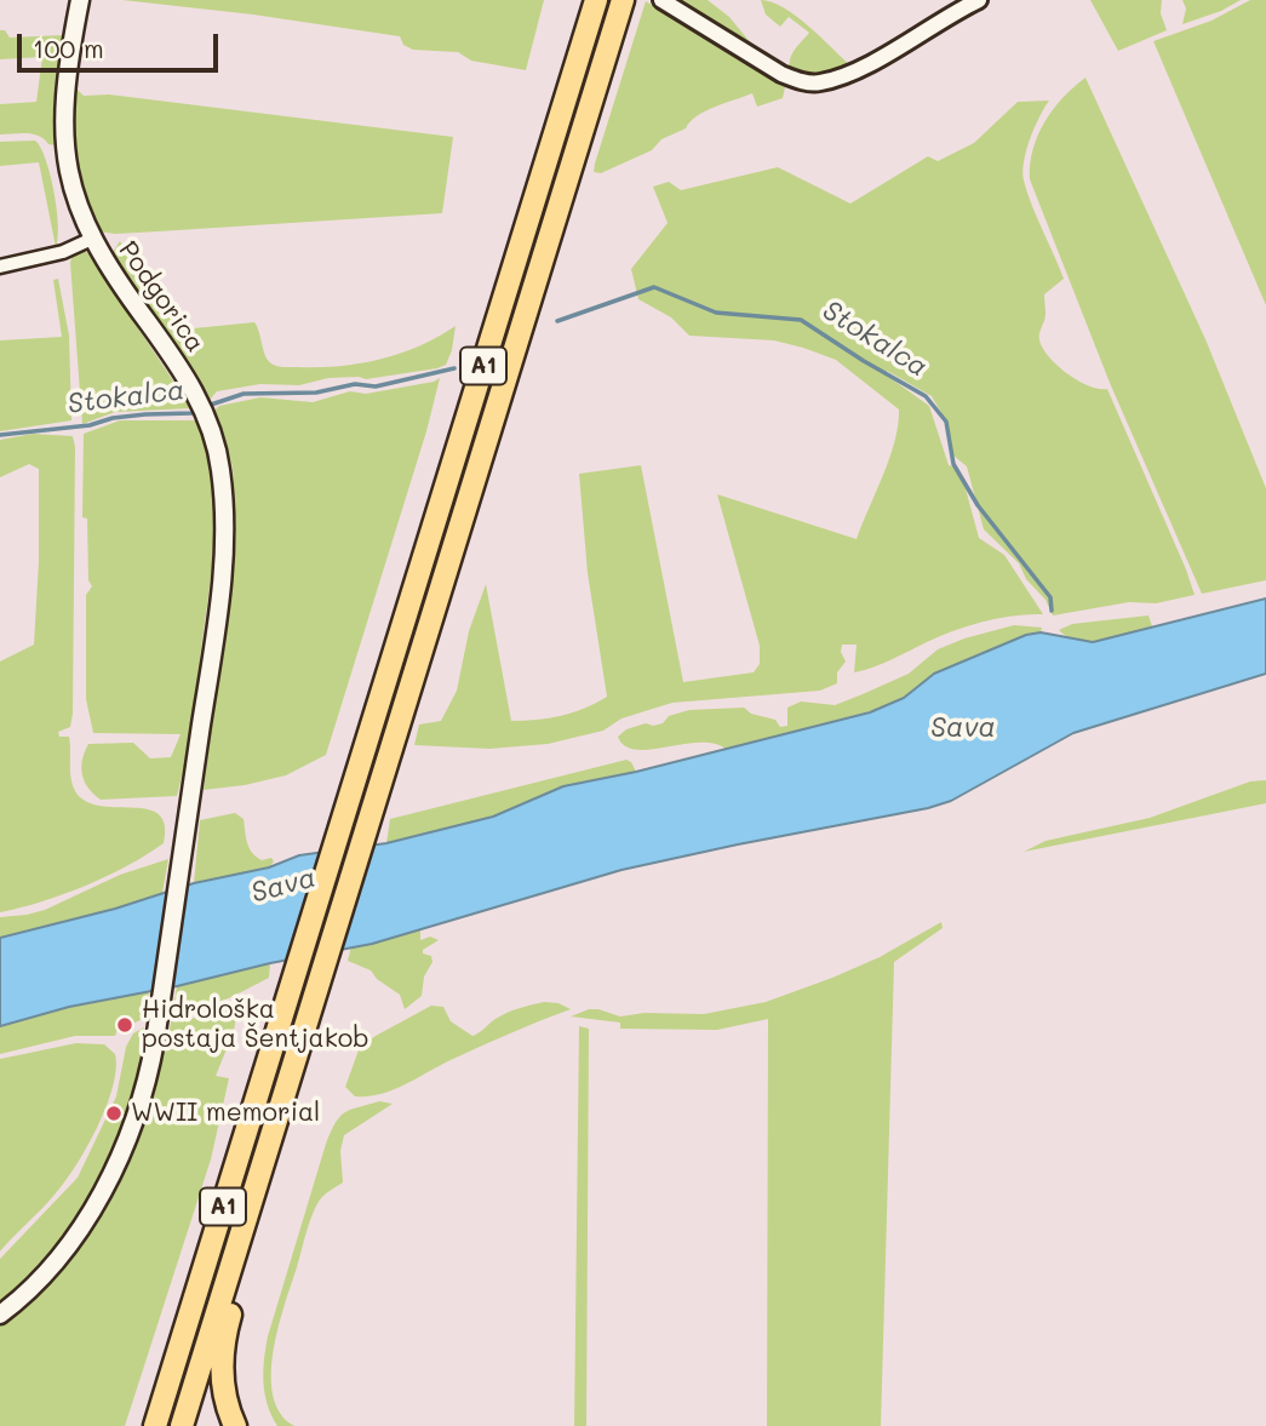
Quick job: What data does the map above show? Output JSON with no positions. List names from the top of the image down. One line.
{"streets":{"highway":["A1"],"main road":["Podgorica"]},"water":["Stokalca","Sava"],"places":["Hidrološka postaja Šentjakob","WWII memorial"],"scale_bar":"100 m"}
